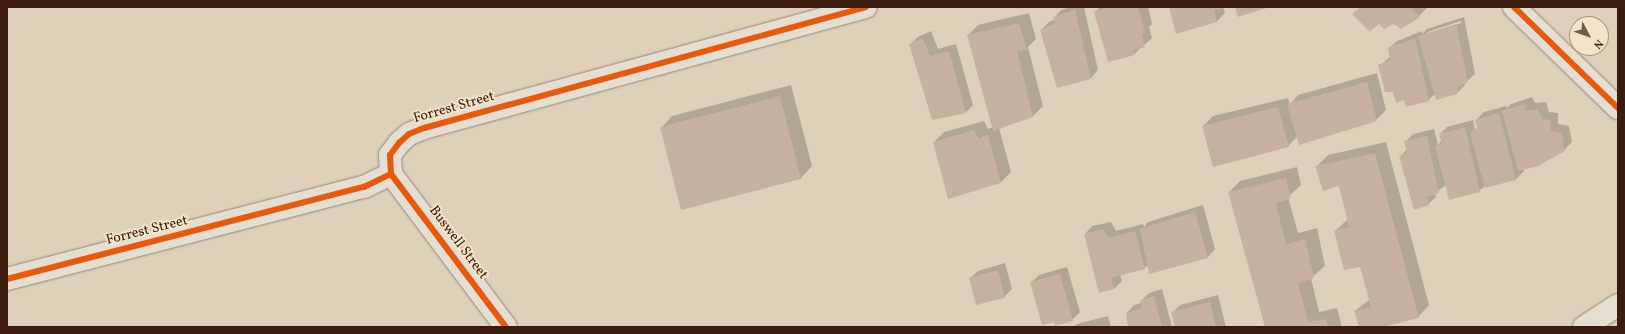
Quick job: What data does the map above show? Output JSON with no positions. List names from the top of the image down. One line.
{"streets":{"street":["Forrest Street","Buswell Street"]},"crossings":[["Forrest Street","Buswell Street"]],"north":"bottom right"}
